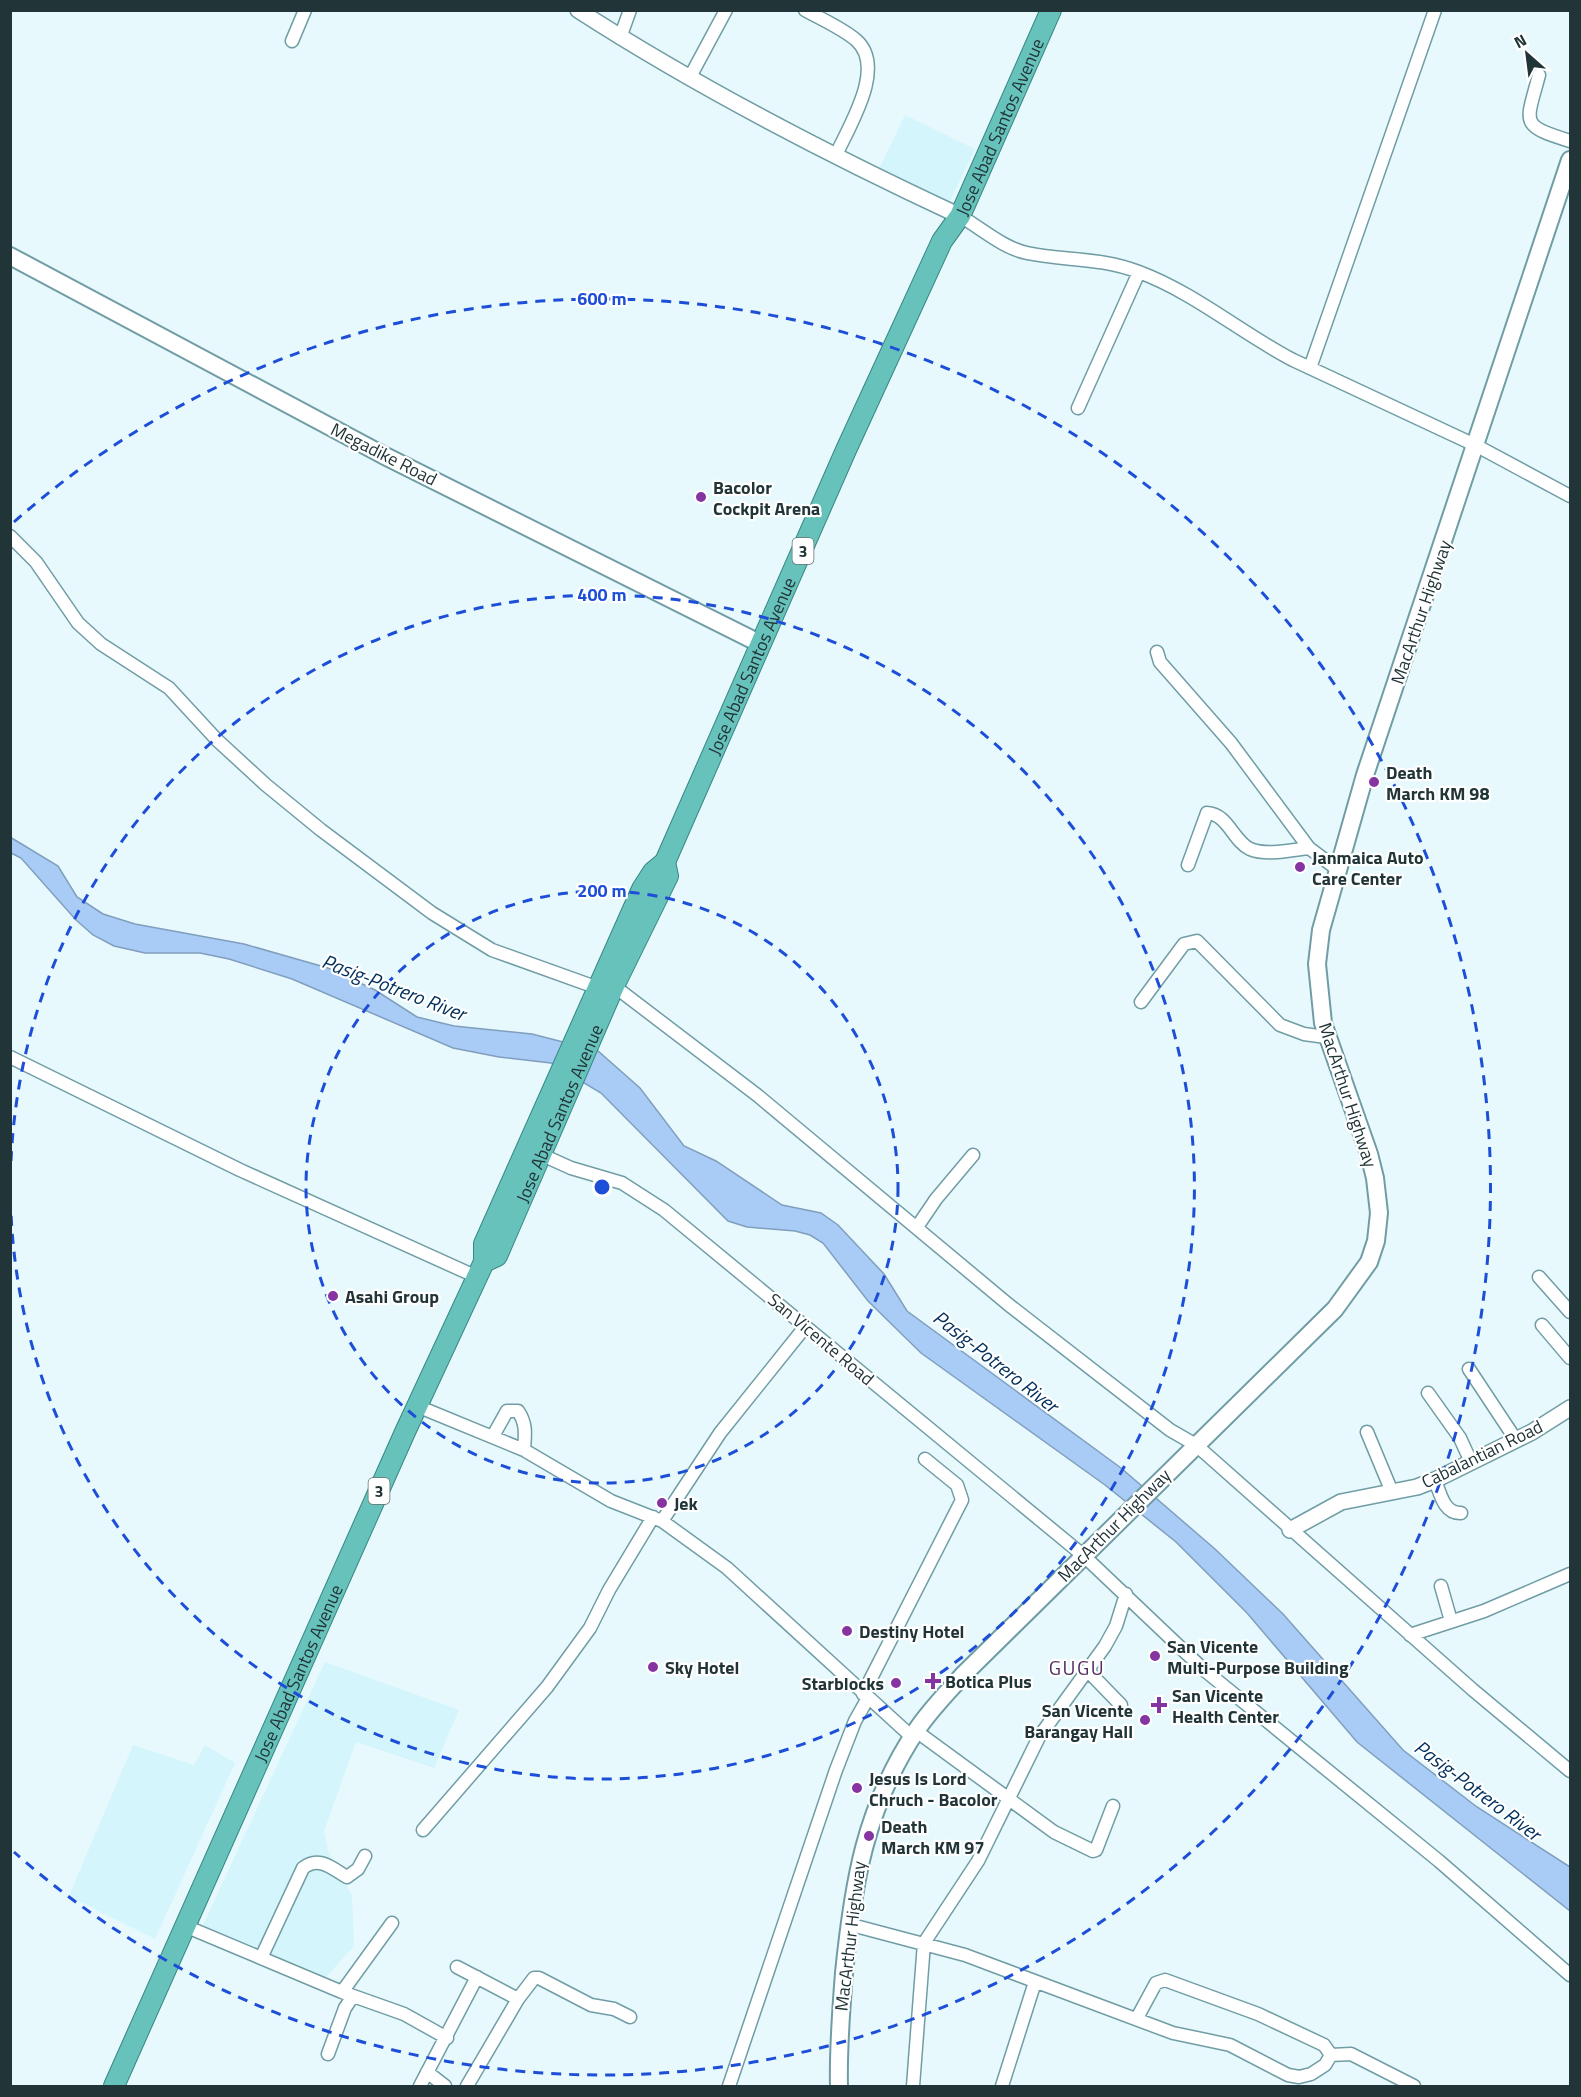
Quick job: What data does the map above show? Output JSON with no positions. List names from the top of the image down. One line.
{"streets":{"highway":["Jose Abad Santos Avenue","3"],"main road":["Megadike Road","MacArthur Highway"],"street":["San Vicente Road","Cabalantian Road"]},"crossings":[["Jose Abad Santos Avenue","Megadike Road"],["Jose Abad Santos Avenue","San Vicente Road"],["MacArthur Highway","San Vicente Road"]],"districts":["GUGU"],"water":["Pasig-Potrero River"],"places":{"other":["Bacolor Cockpit Arena","Death March KM 98","Janmaica Auto Care Center","Asahi Group","Jek","Destiny Hotel","San Vicente Multi-Purpose Building","Sky Hotel","Starblocks","San Vicente Barangay Hall","Jesus Is Lord Chruch - Bacolor","Death March KM 97"],"health":["Botica Plus","San Vicente Health Center"]},"north":"top left","rings":["600 m","400 m","200 m"]}
